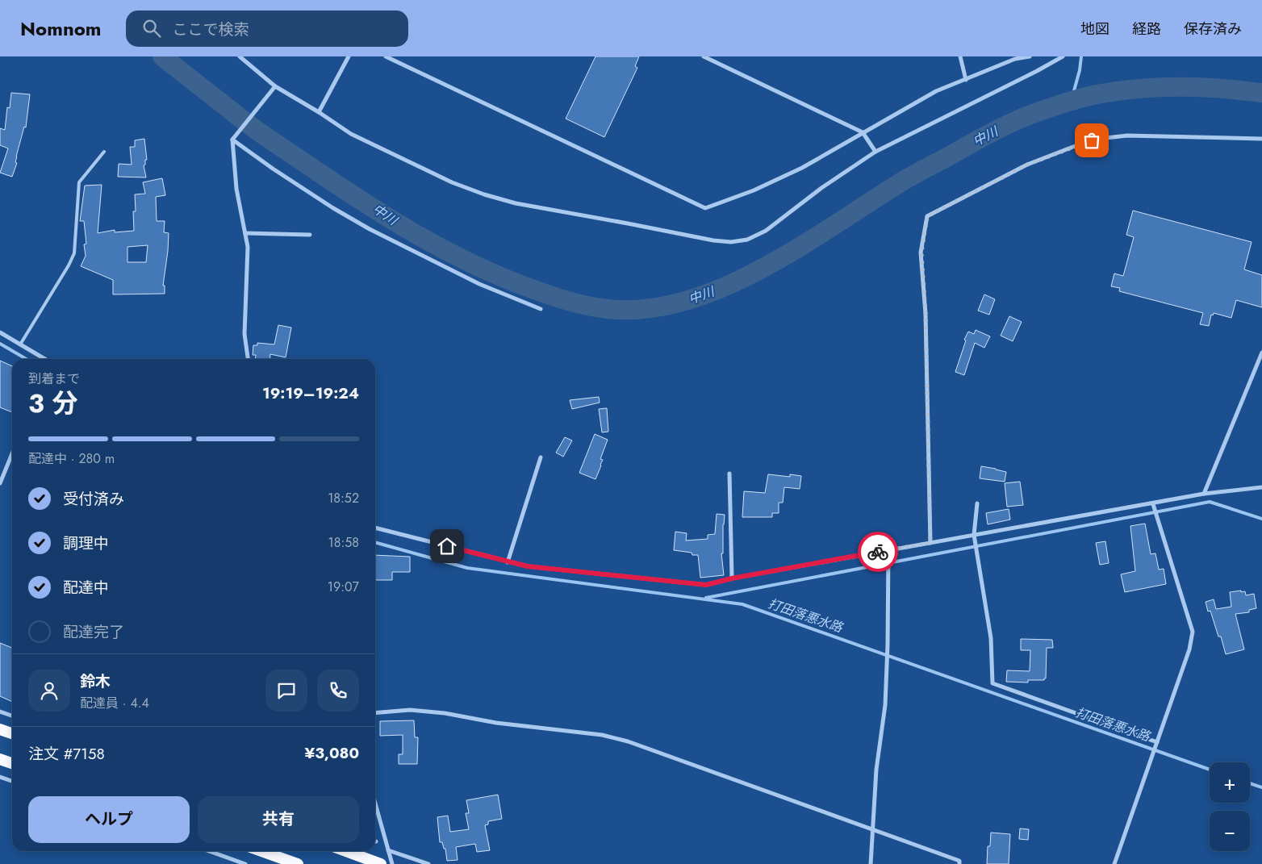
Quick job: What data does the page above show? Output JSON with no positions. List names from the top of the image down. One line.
{"water":["中川","打田落悪水路"],"page":{"header":"Nomnom","search":"ここで検索","nav":["地図","経路","保存済み"],"heading":["3 分","到着まで","19:19–19:24"],"panel":["鈴木","配達員 · 4.4","注文 #7158","¥3,080"],"bar":"配達中 · 280 m","list":[["受付済み","18:52"],["調理中","18:58"],["配達中","19:07"],"配達完了"],"map_buttons":["+","−"],"buttons":["ヘルプ","共有"]}}
